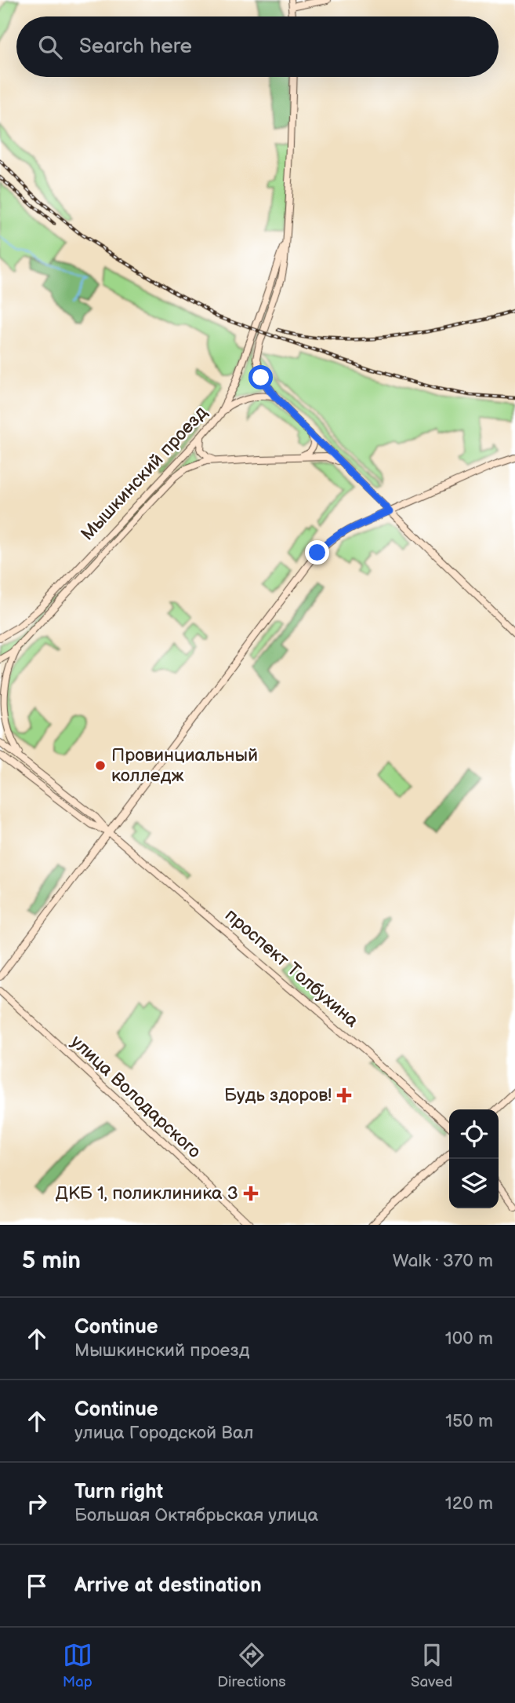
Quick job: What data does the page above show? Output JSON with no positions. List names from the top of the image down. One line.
{"streets":{"main road":["Мышкинский проезд","проспект Толбухина","улица Володарского"]},"crossings":[["Мышкинский проезд","проспект Толбухина"]],"places":{"other":["Провинциальный колледж"],"health":["Будь здоров!","ДКБ 1, поликлиника 3"]},"page":{"search":"Search here","heading":["5 min","Walk · 370 m"],"list":[["Continue","Мышкинский проезд","100 m"],["Continue","улица Городской Вал","150 m"],["Turn right","Большая Октябрьская улица","120 m"],"Arrive at destination"],"nav":["Map","Directions","Saved"]}}
